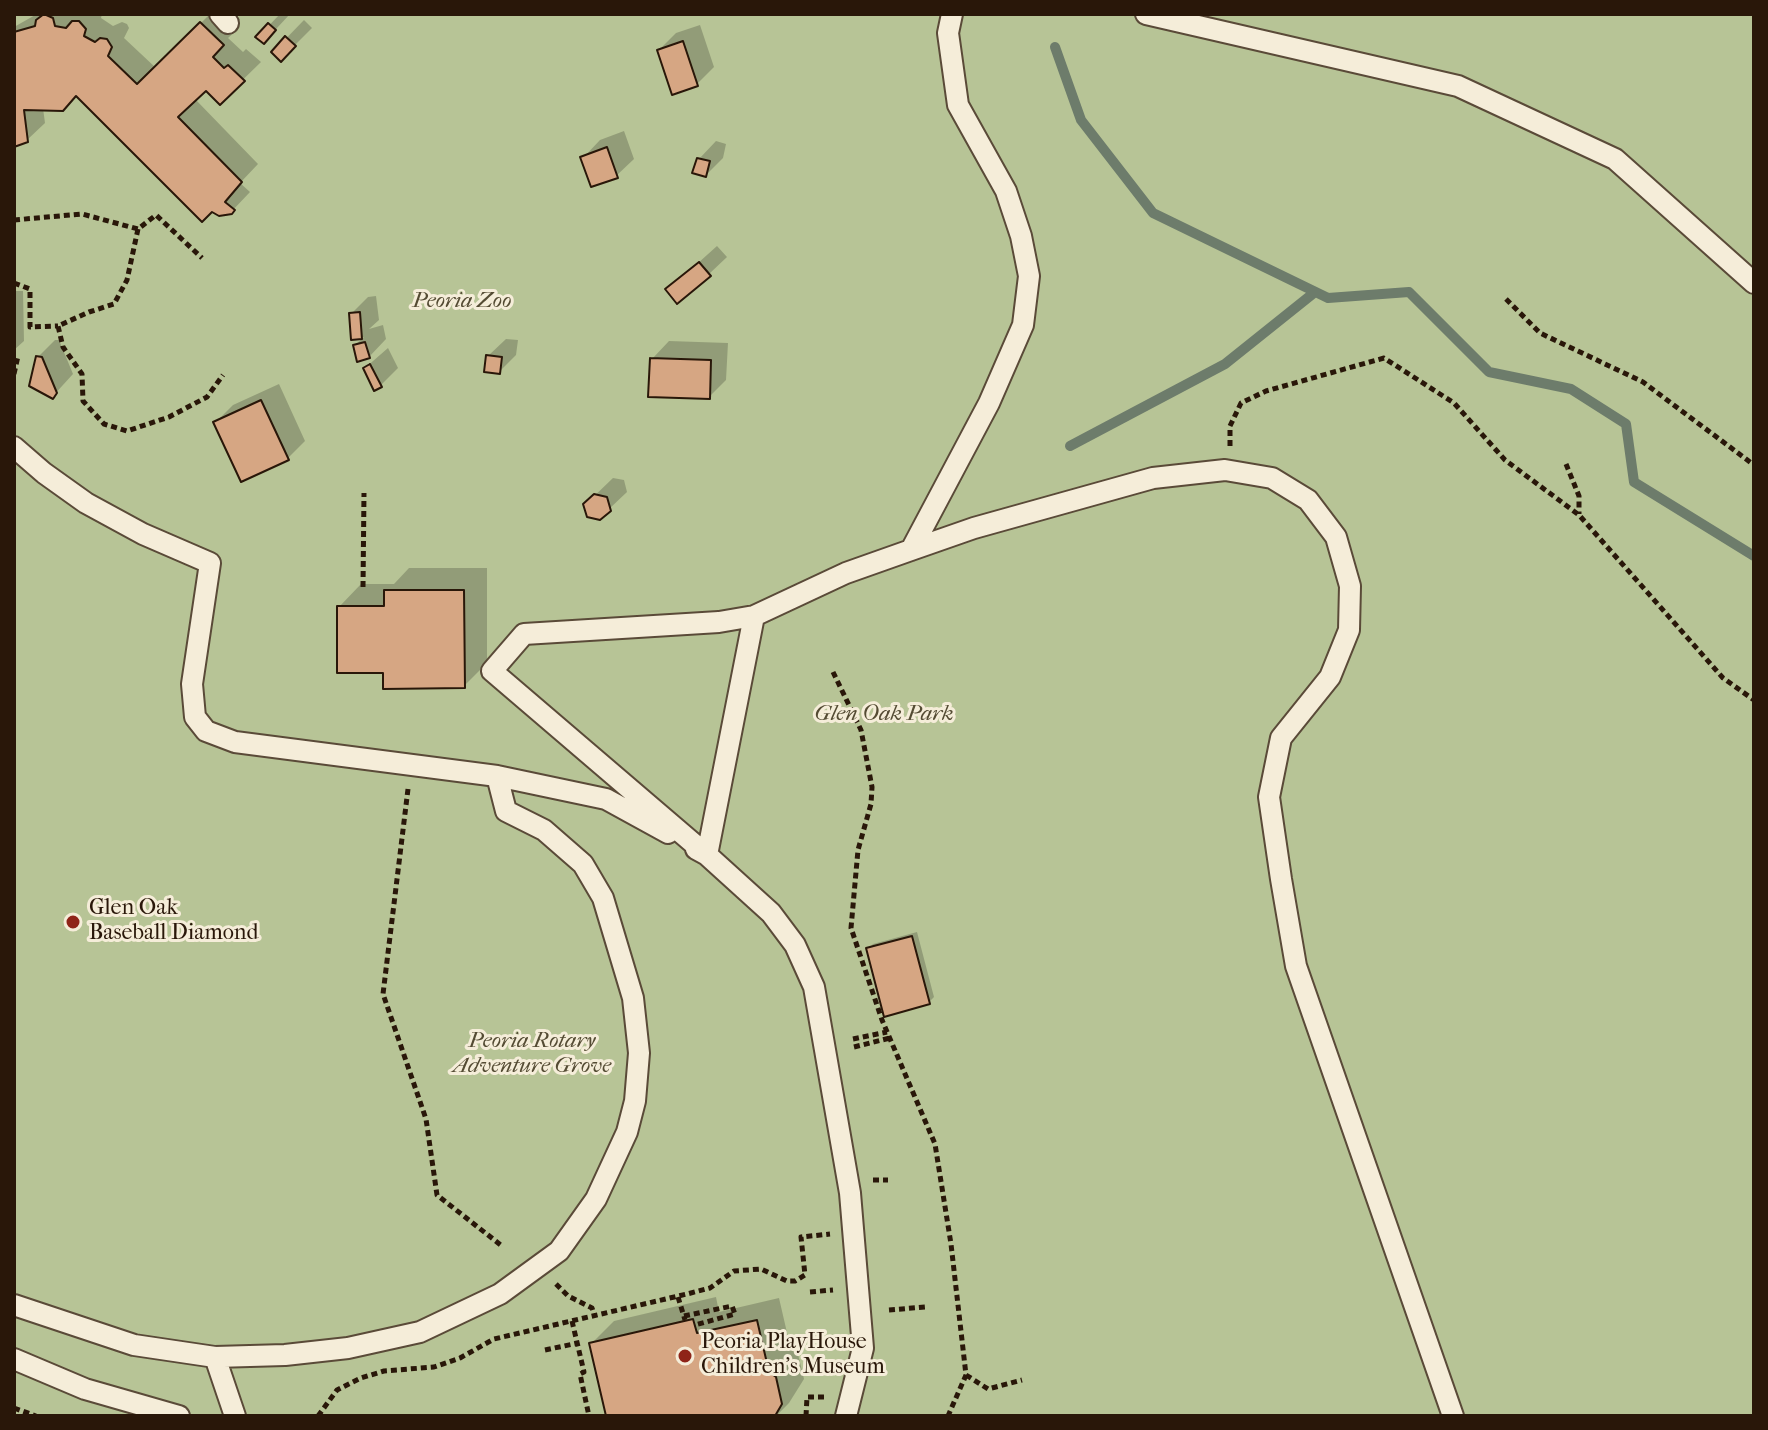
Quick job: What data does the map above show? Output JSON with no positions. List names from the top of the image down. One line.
{"parks":["Peoria Zoo","Glen Oak Park","Peoria Rotary Adventure Grove"],"places":["Glen Oak Baseball Diamond","Peoria PlayHouse Children's Museum"]}
